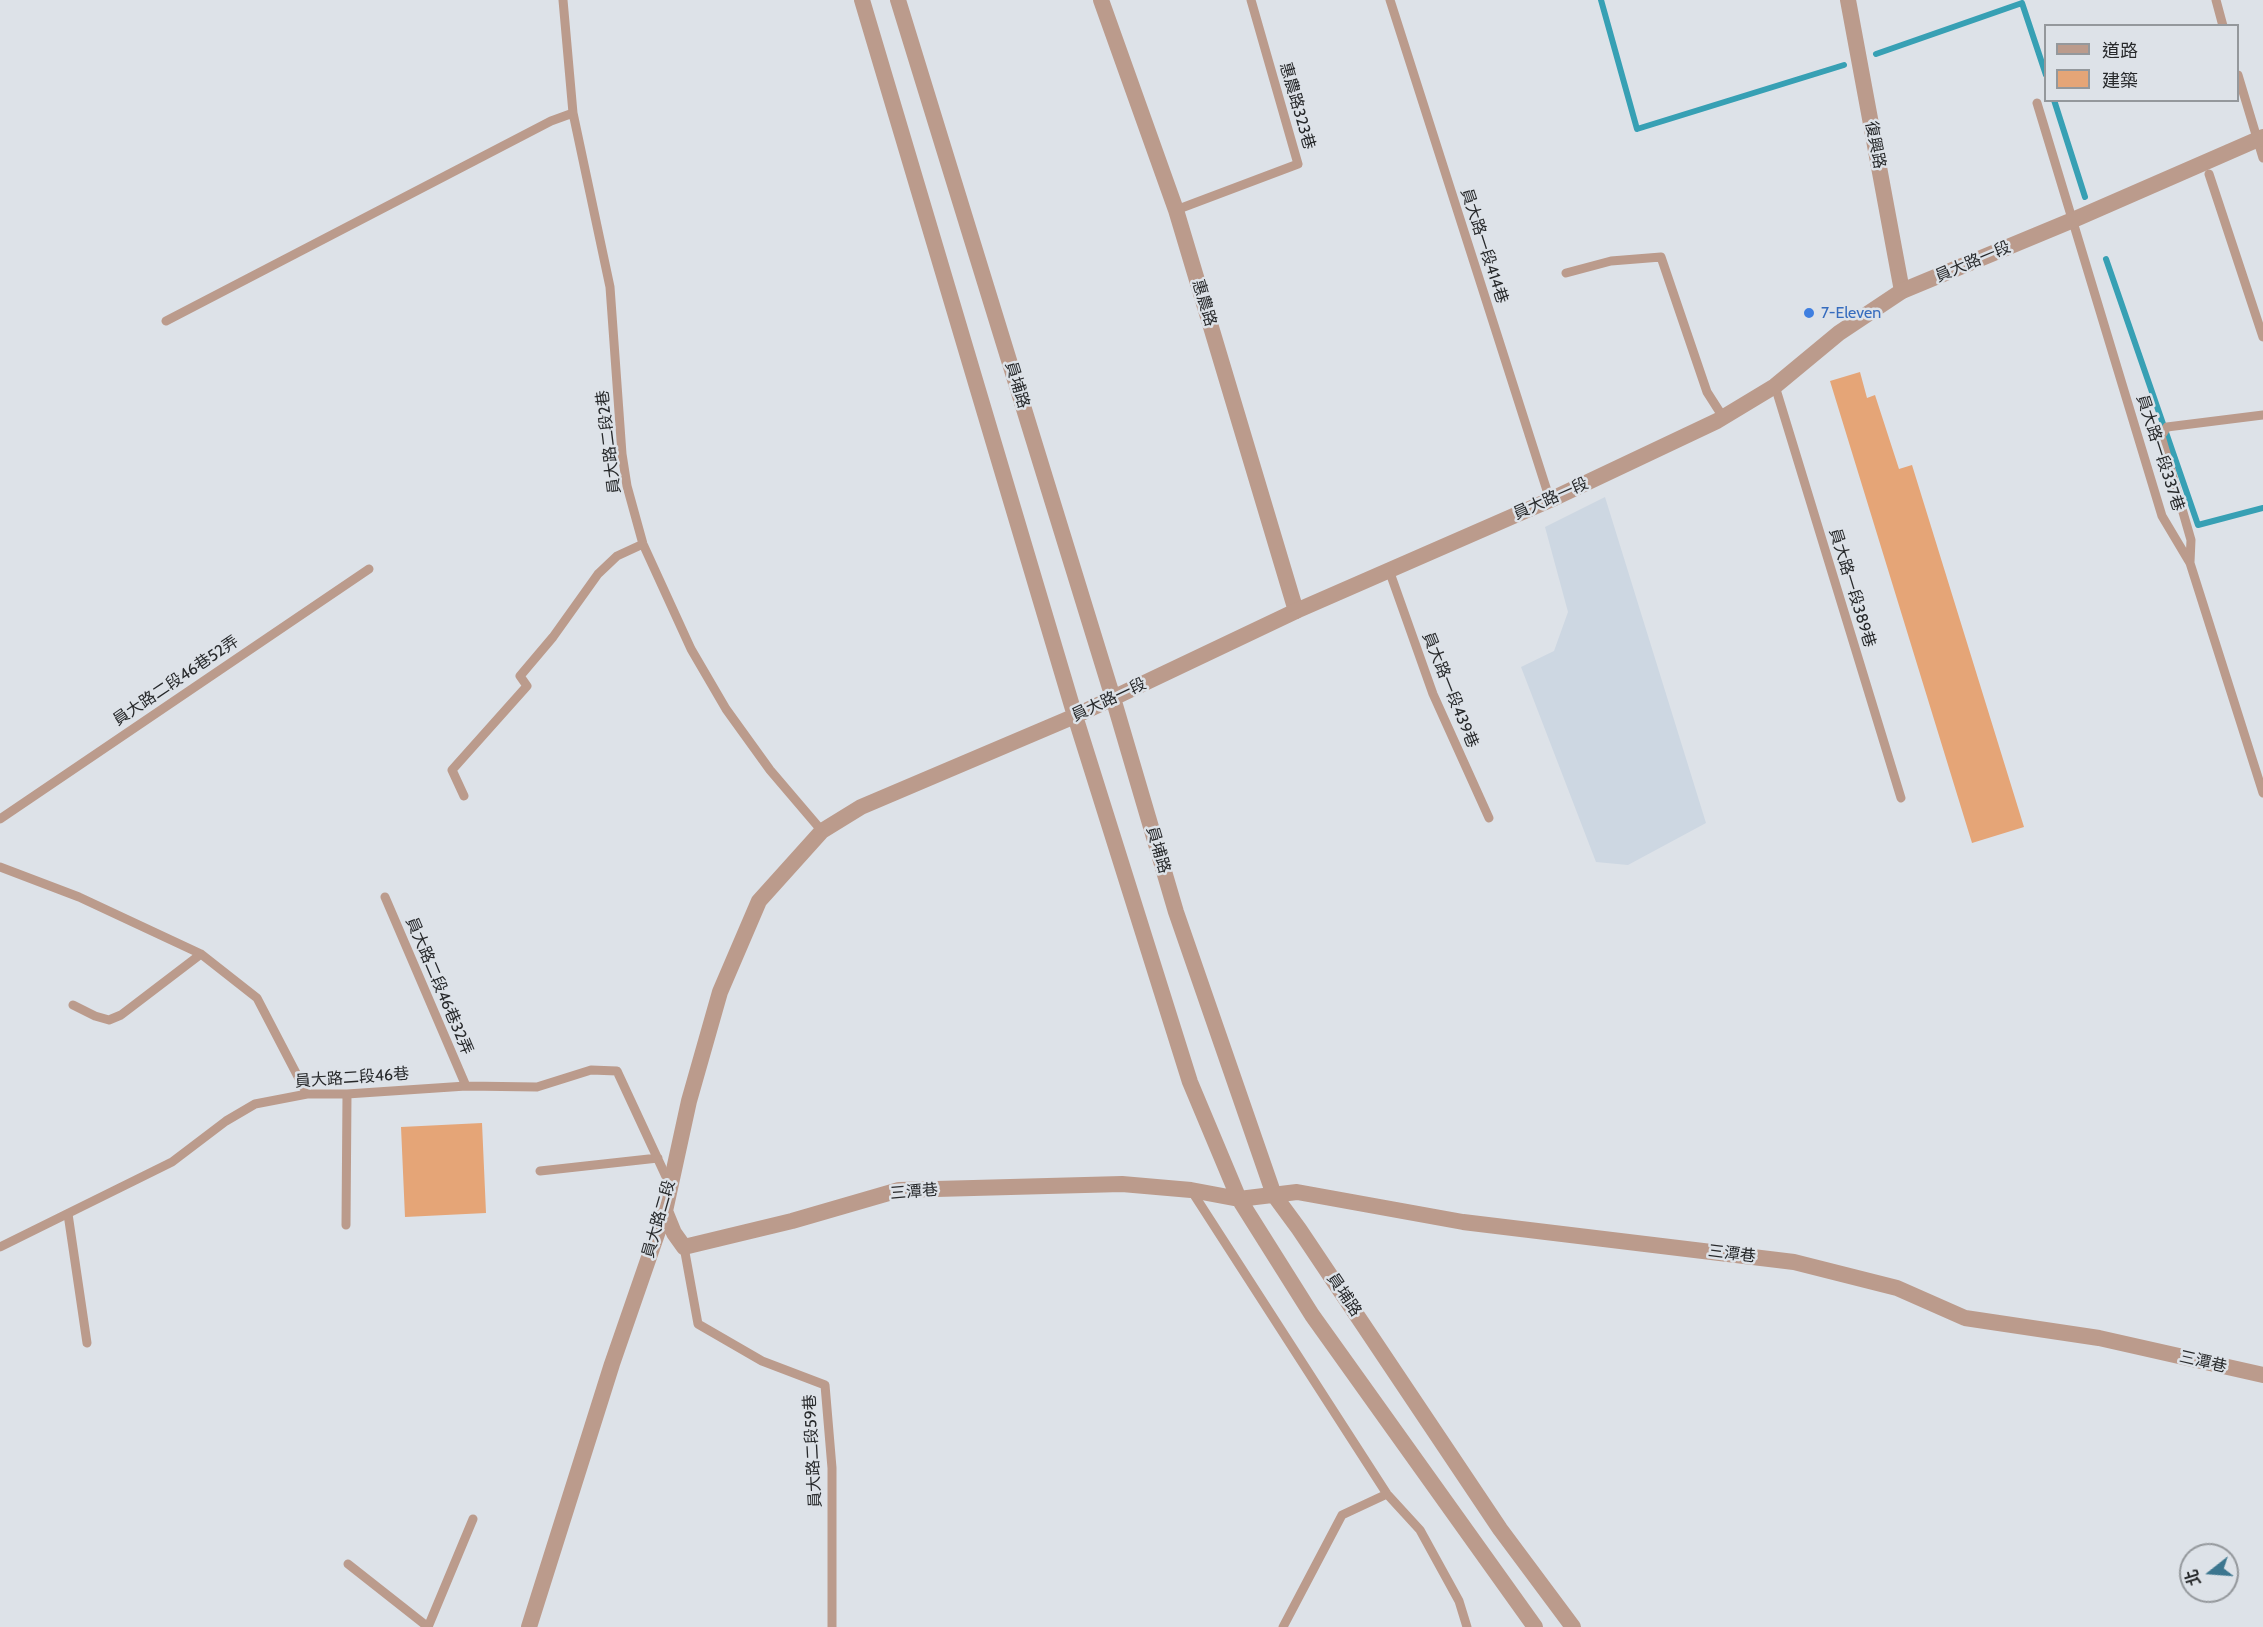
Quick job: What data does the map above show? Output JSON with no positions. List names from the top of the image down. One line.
{"streets":{"street":["復興路","員大路一段","惠農路","員埔路","三潭巷","員大路二段"],"lane":["惠農路323巷","員大路一段414巷","員大路二段2巷","員大路一段337巷","員大路一段389巷","員大路二段46巷52弄","員大路一段439巷","員大路二段46巷32弄","員大路二段46巷","員大路二段59巷"]},"crossings":[["惠農路323巷","惠農路"],["復興路","員大路一段"],["員大路一段414巷","員大路一段"],["員大路一段","惠農路"],["員大路一段","員埔路"],["員大路一段","員大路二段2巷"],["員大路一段","員大路一段337巷"],["員大路一段","員大路一段389巷"],["員大路一段","員大路一段439巷"],["員大路一段","員大路二段"],["員埔路","三潭巷"],["員大路二段2巷","員大路二段"],["員大路二段46巷32弄","員大路二段46巷"],["員大路二段46巷","員大路二段"],["三潭巷","員大路二段59巷"]],"places":["7-Eleven"],"legend":["道路","建築"],"north":"left"}
